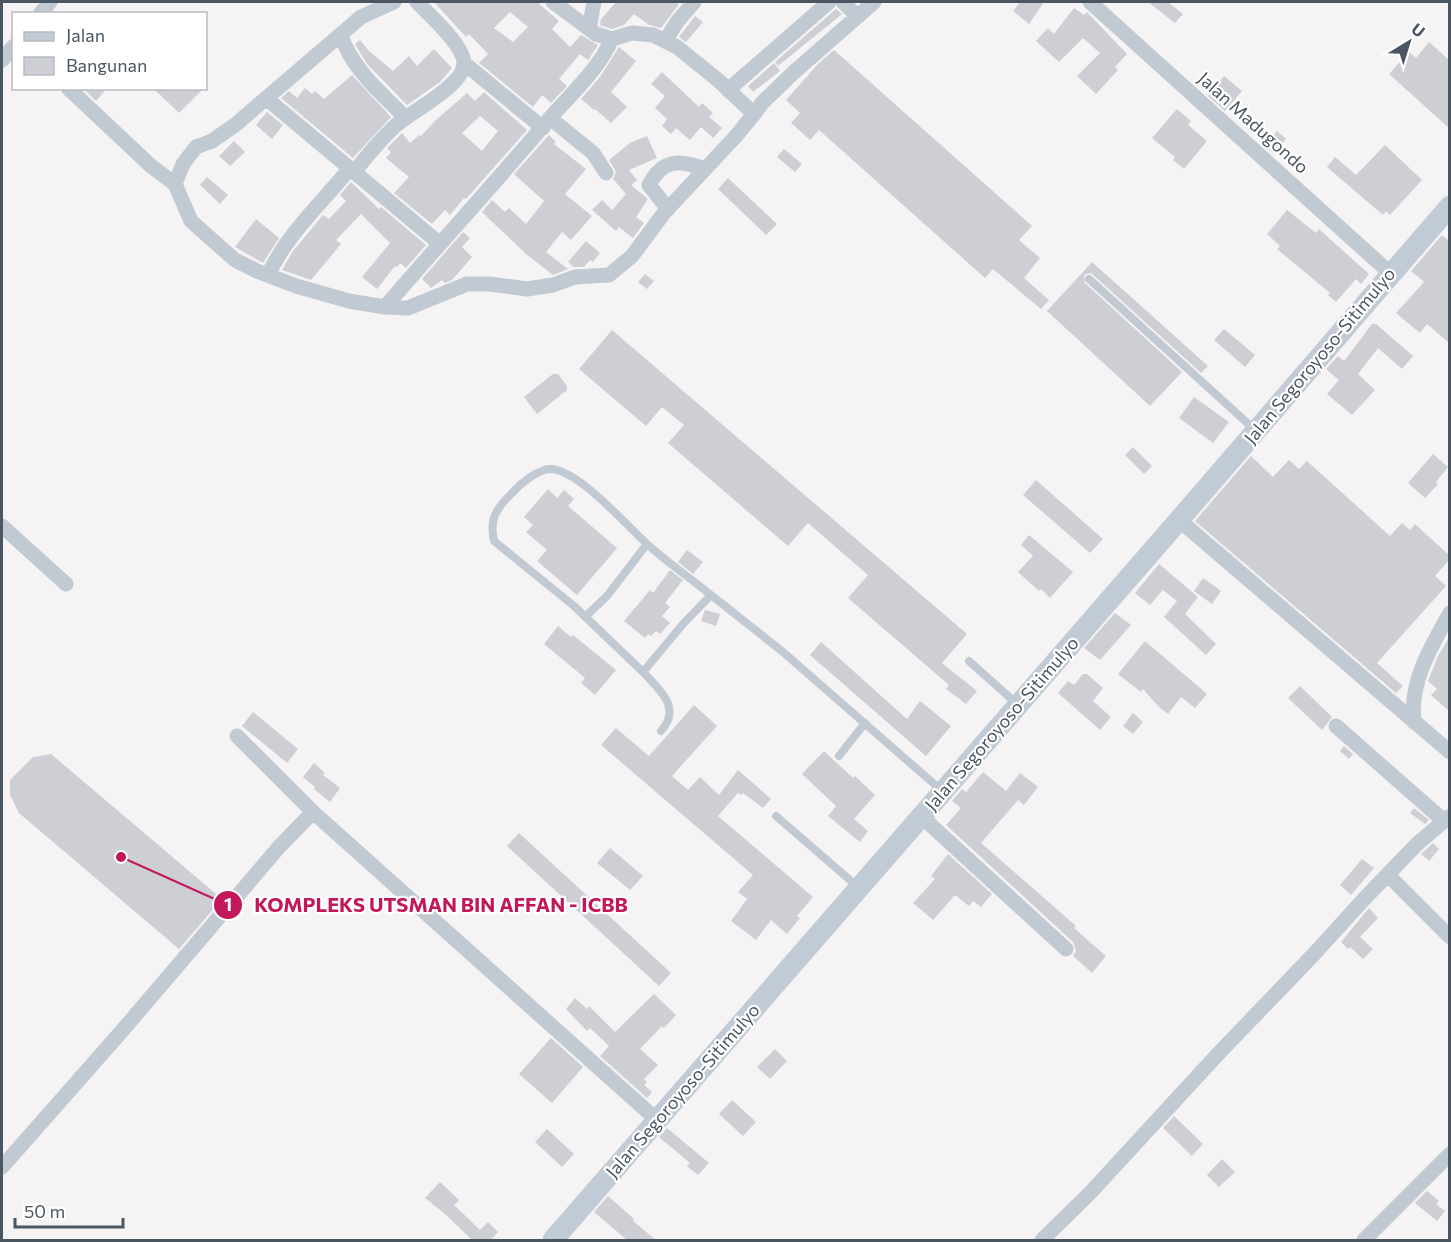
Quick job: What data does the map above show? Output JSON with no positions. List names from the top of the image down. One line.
{"streets":{"main road":["Jalan Segoroyoso-Sitimulyo"],"street":["Jalan Madugondo"]},"crossings":[["Jalan Madugondo","Jalan Segoroyoso-Sitimulyo"]],"places":["KOMPLEKS UTSMAN BIN AFFAN - ICBB"],"legend":["Jalan","Bangunan"],"scale_bar":"50 m","north":"top right"}
